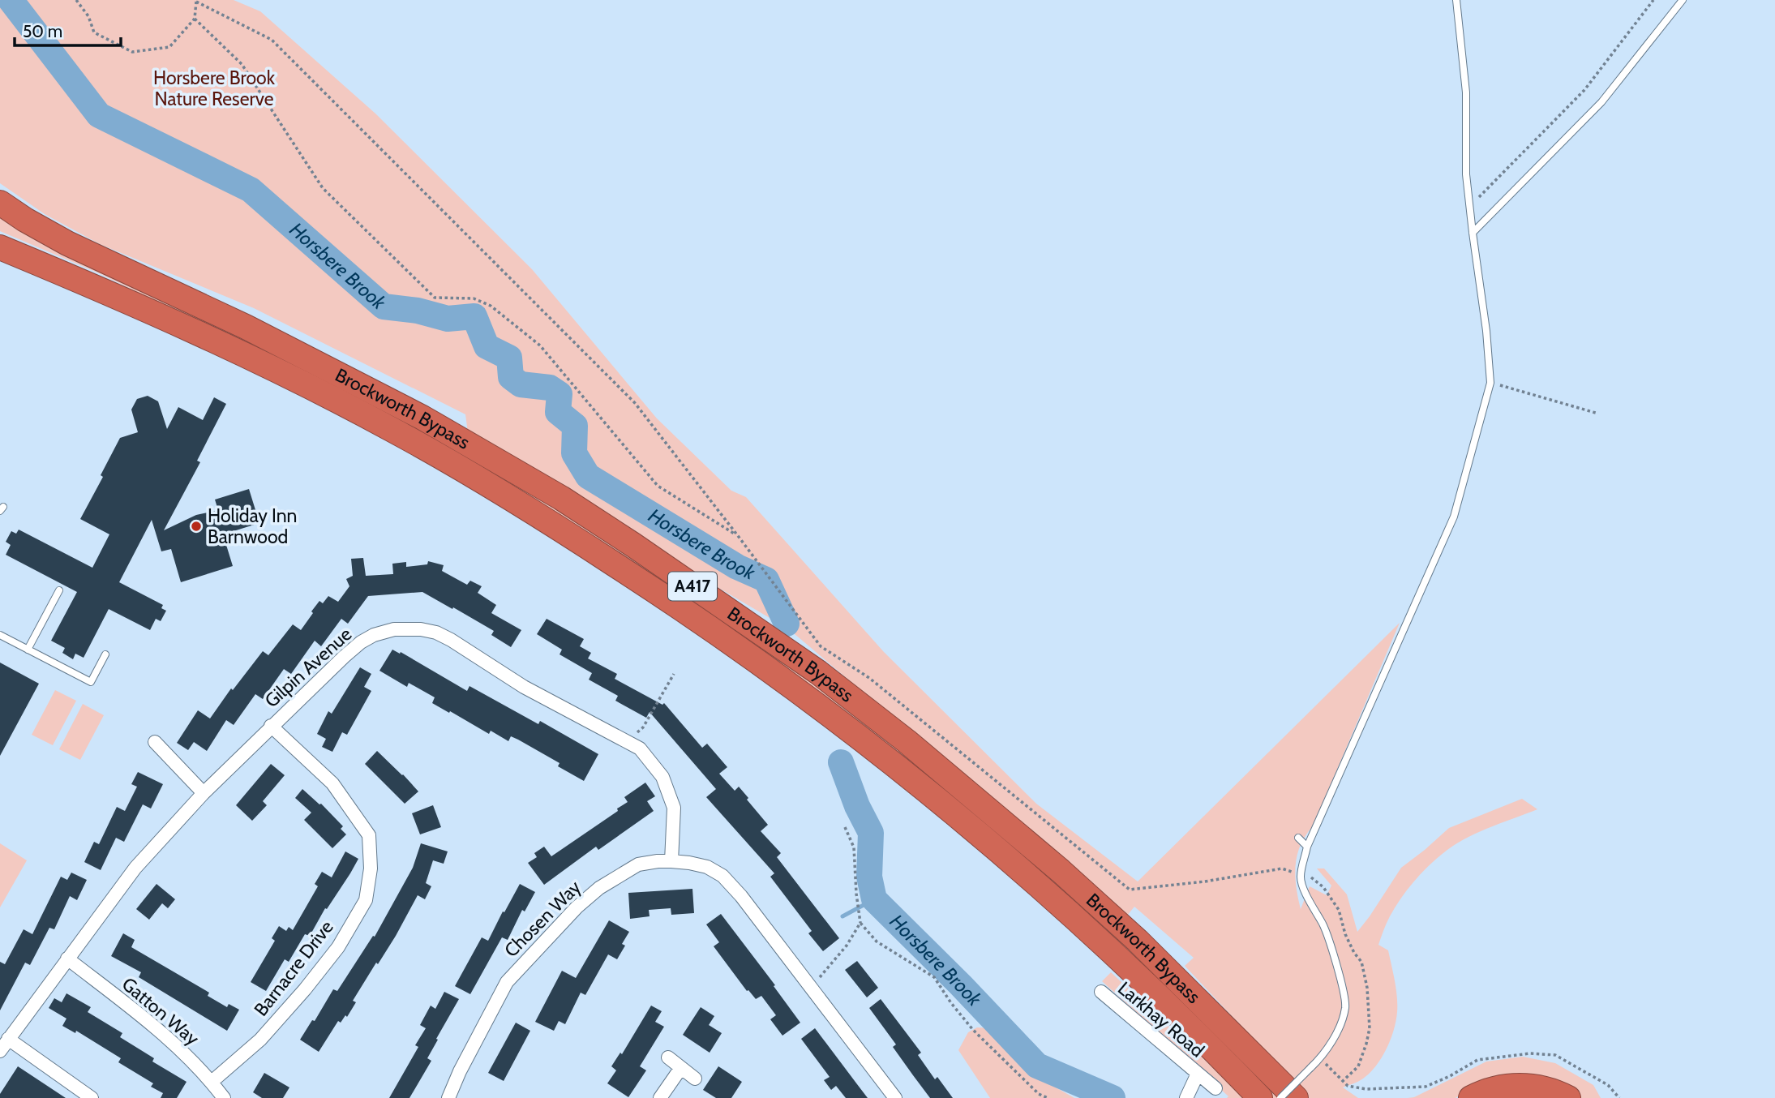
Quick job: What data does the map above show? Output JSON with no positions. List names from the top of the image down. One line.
{"streets":{"highway":["Brockworth Bypass","A417"],"street":["Gilpin Avenue","Chosen Way","Barnacre Drive","Gatton Way","Larkhay Road"]},"crossings":[["Gilpin Avenue","Chosen Way"],["Gilpin Avenue","Barnacre Drive"],["Gilpin Avenue","Gatton Way"],["Barnacre Drive","Gatton Way"]],"water":["Horsbere Brook"],"parks":["Horsbere Brook Nature Reserve"],"places":["Holiday Inn Barnwood"],"scale_bar":"50 m"}
